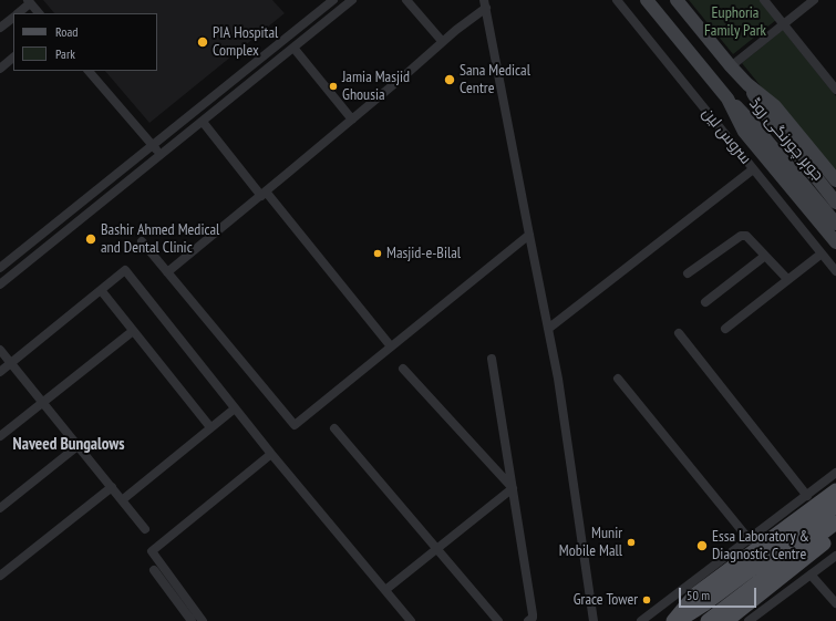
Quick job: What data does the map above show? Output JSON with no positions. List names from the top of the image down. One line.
{"streets":{"main road":["جوہر چورنگی روڈ"],"street":["سروس لین"]},"districts":["Naveed Bungalows"],"parks":["Euphoria Family Park"],"places":["PIA Hospital Complex","Sana Medical Centre","Jamia Masjid Ghousia","Bashir Ahmed Medical and Dental Clinic","Masjid-e-Bilal","Munir Mobile Mall","Essa Laboratory & Diagnostic Centre","Grace Tower"],"legend":["Road","Park"],"scale_bar":"50 m"}
